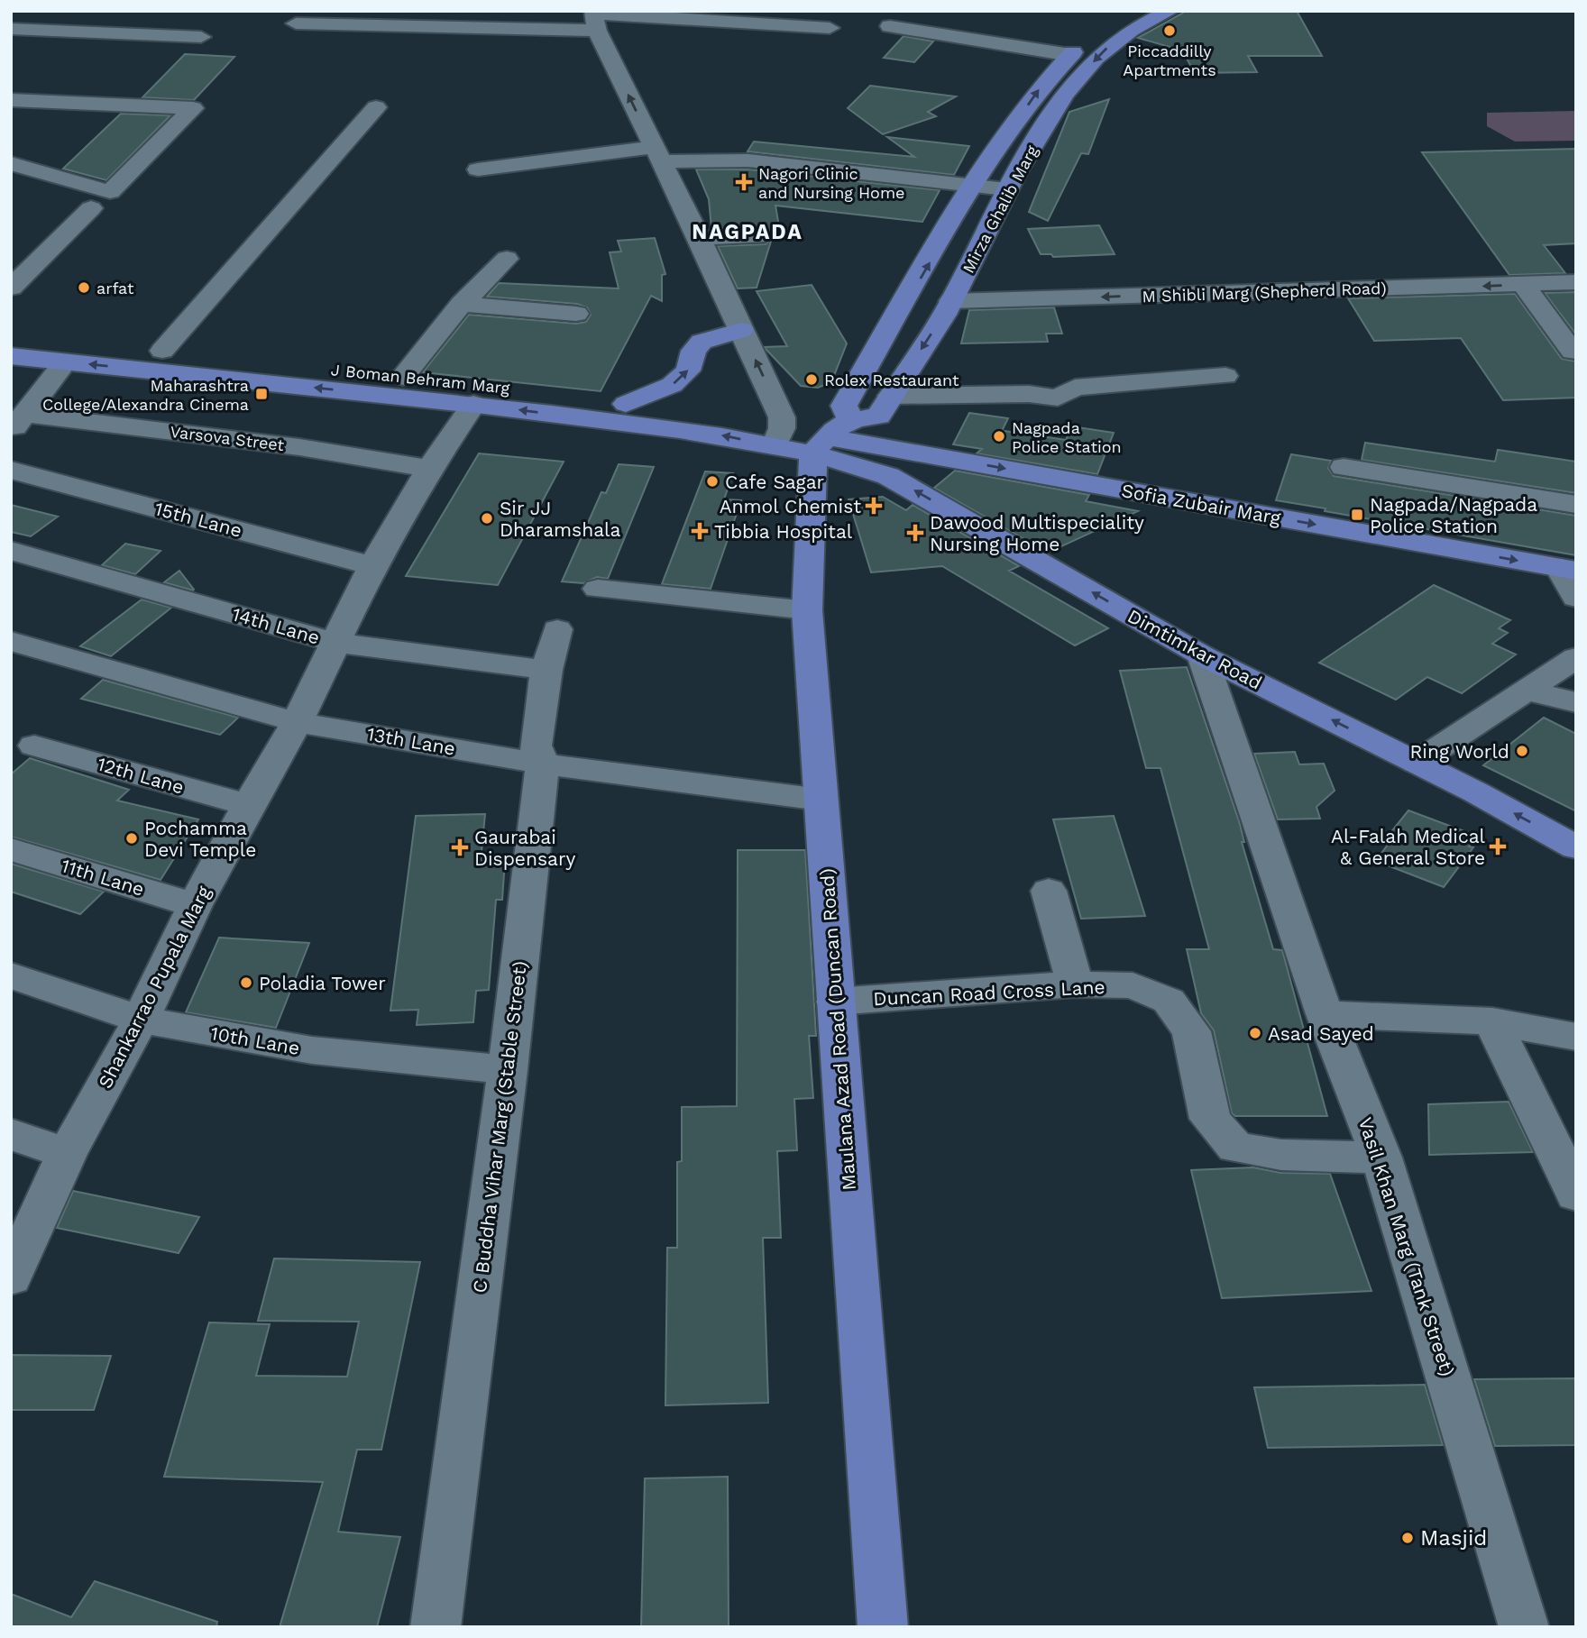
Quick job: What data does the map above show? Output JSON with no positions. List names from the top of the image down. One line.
{"streets":{"main road":["Mirza Ghalib Marg","J Boman Behram Marg","Sofia Zubair Marg","Dimtimkar Road","Maulana Azad Road (Duncan Road)"],"street":["M Shibli Marg (Shepherd Road)","Varsova Street","15th Lane","14th Lane","13th Lane","12th Lane","11th Lane","Shankarrao Pupala Marg","Duncan Road Cross Lane","10th Lane","C Buddha Vihar Marg (Stable Street)","Vasil Khan Marg (Tank Street)"]},"crossings":[["Mirza Ghalib Marg","M Shibli Marg (Shepherd Road)"],["Mirza Ghalib Marg","J Boman Behram Marg"],["Mirza Ghalib Marg","Sofia Zubair Marg"],["Mirza Ghalib Marg","Dimtimkar Road"],["Mirza Ghalib Marg","Maulana Azad Road (Duncan Road)"],["J Boman Behram Marg","Varsova Street"],["J Boman Behram Marg","Sofia Zubair Marg"],["J Boman Behram Marg","Dimtimkar Road"],["J Boman Behram Marg","Shankarrao Pupala Marg"],["J Boman Behram Marg","Maulana Azad Road (Duncan Road)"],["Varsova Street","Shankarrao Pupala Marg"],["Sofia Zubair Marg","Dimtimkar Road"],["Sofia Zubair Marg","Maulana Azad Road (Duncan Road)"],["15th Lane","Shankarrao Pupala Marg"],["14th Lane","Shankarrao Pupala Marg"],["14th Lane","C Buddha Vihar Marg (Stable Street)"],["Dimtimkar Road","Maulana Azad Road (Duncan Road)"],["Dimtimkar Road","Vasil Khan Marg (Tank Street)"],["13th Lane","Shankarrao Pupala Marg"],["13th Lane","Maulana Azad Road (Duncan Road)"],["13th Lane","C Buddha Vihar Marg (Stable Street)"],["12th Lane","Shankarrao Pupala Marg"],["11th Lane","Shankarrao Pupala Marg"],["Shankarrao Pupala Marg","10th Lane"],["Duncan Road Cross Lane","Maulana Azad Road (Duncan Road)"],["Duncan Road Cross Lane","Vasil Khan Marg (Tank Street)"],["10th Lane","C Buddha Vihar Marg (Stable Street)"]],"one_way":["Sofia Zubair Marg","Dimtimkar Road"],"districts":["NAGPADA"],"places":{"other":["Piccaddilly Apartments","arfat","Rolex Restaurant","Nagpada Police Station","Cafe Sagar","Sir JJ Dharamshala","Ring World","Pochamma Devi Temple","Poladia Tower","Asad Sayed","Masjid"],"health":["Nagori Clinic and Nursing Home","Anmol Chemist","Tibbia Hospital","Dawood Multispeciality Nursing Home","Al-Falah Medical & General Store","Gaurabai Dispensary"],"transit":["Maharashtra College/Alexandra Cinema","Nagpada/Nagpada Police Station"]}}
